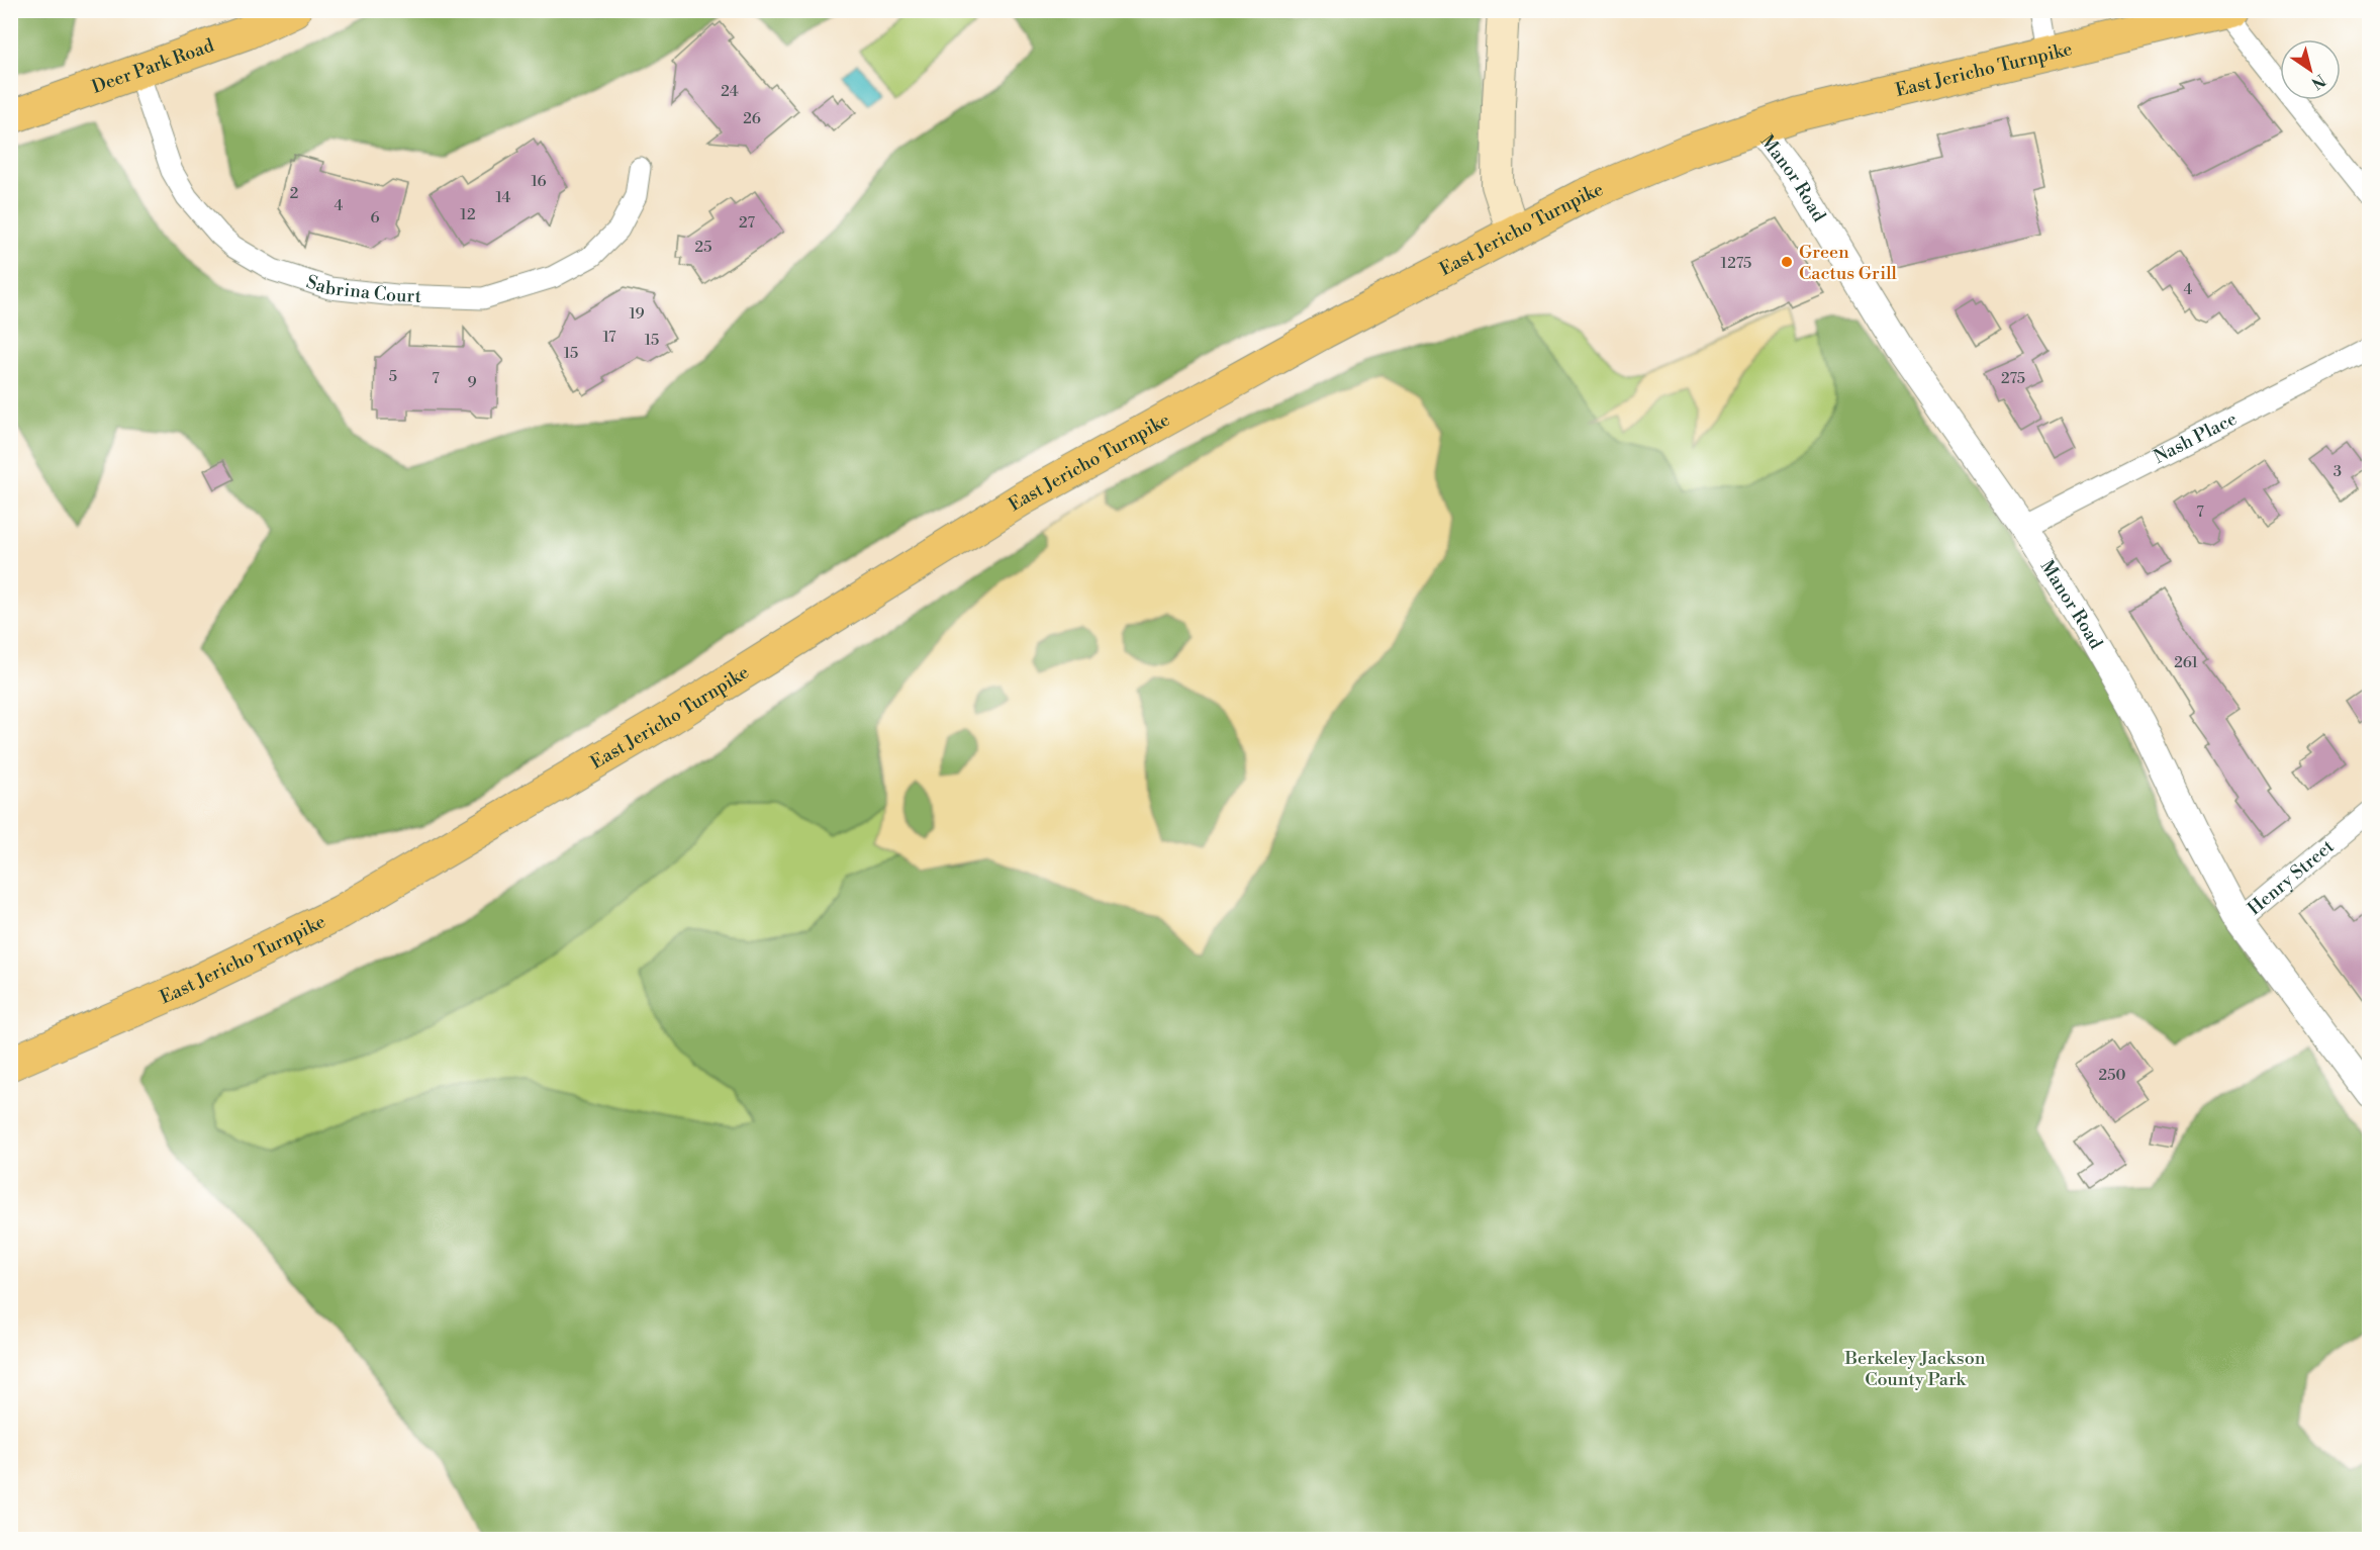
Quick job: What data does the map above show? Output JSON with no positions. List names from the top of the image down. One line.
{"streets":{"main road":["Deer Park Road","East Jericho Turnpike"],"street":["Manor Road","Sabrina Court","Nash Place","Henry Street"]},"crossings":[["Deer Park Road","Sabrina Court"],["East Jericho Turnpike","Manor Road"],["Manor Road","Nash Place"],["Manor Road","Henry Street"]],"parks":["Berkeley Jackson County Park"],"places":["Green Cactus Grill"],"house_numbers":["24","26","16","2","14","4","12","6","27","25","1275","4","19","17","15","15","5","7","275","9","3","7","261","250"],"north":"bottom right"}
